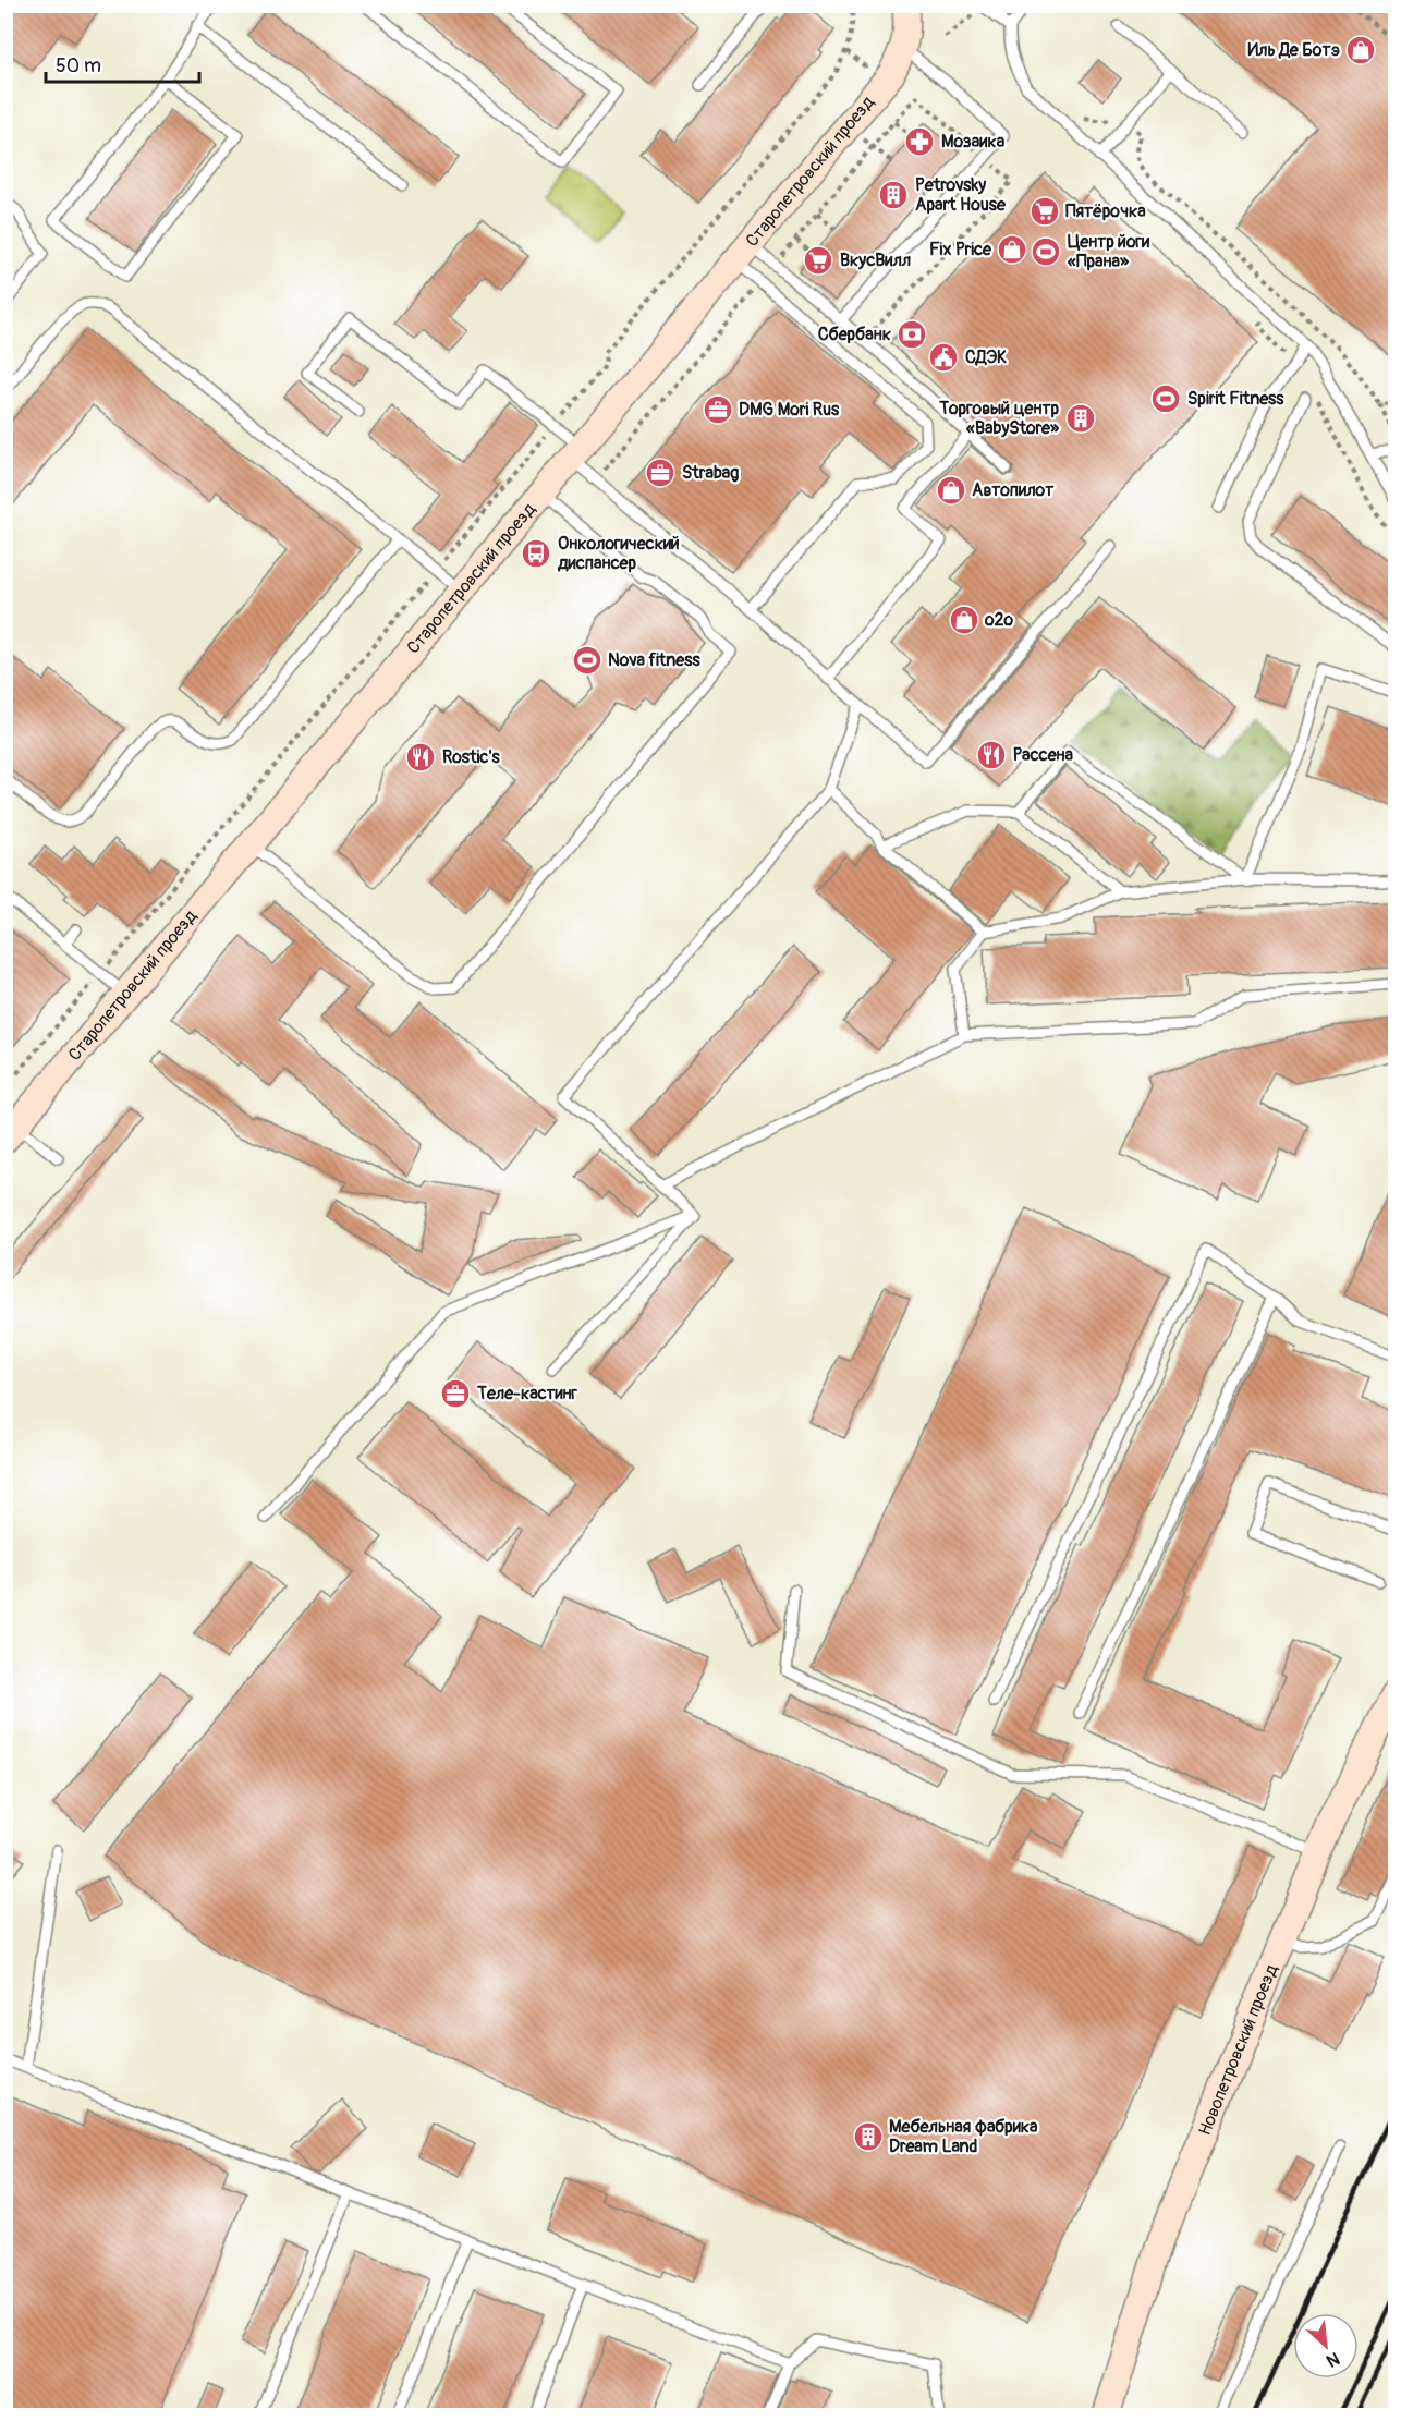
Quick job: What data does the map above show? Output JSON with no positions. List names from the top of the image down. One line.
{"streets":{"street":["Старопетровский проезд","Новопетровский проезд"]},"places":{"shop":["Иль Де Ботэ","Fix Price","Автопилот","o2o"],"pharmacy":["Мозаика"],"building":["Petrovsky Apart House","Торговый центр «BabyStore»","Мебельная фабрика Dream Land"],"supermarket":["Пятёрочка","ВкусВилл"],"sports":["Центр йоги «Прана»","Spirit Fitness","Nova fitness"],"bank":["Сбербанк"],"public building":["СДЭК"],"office":["DMG Mori Rus","Strabag","Теле-кастинг"],"bus stop":["Онкологический диспансер"],"restaurant":["Рассена","Rostic's"]},"scale_bar":"50 m","north":"bottom right"}
